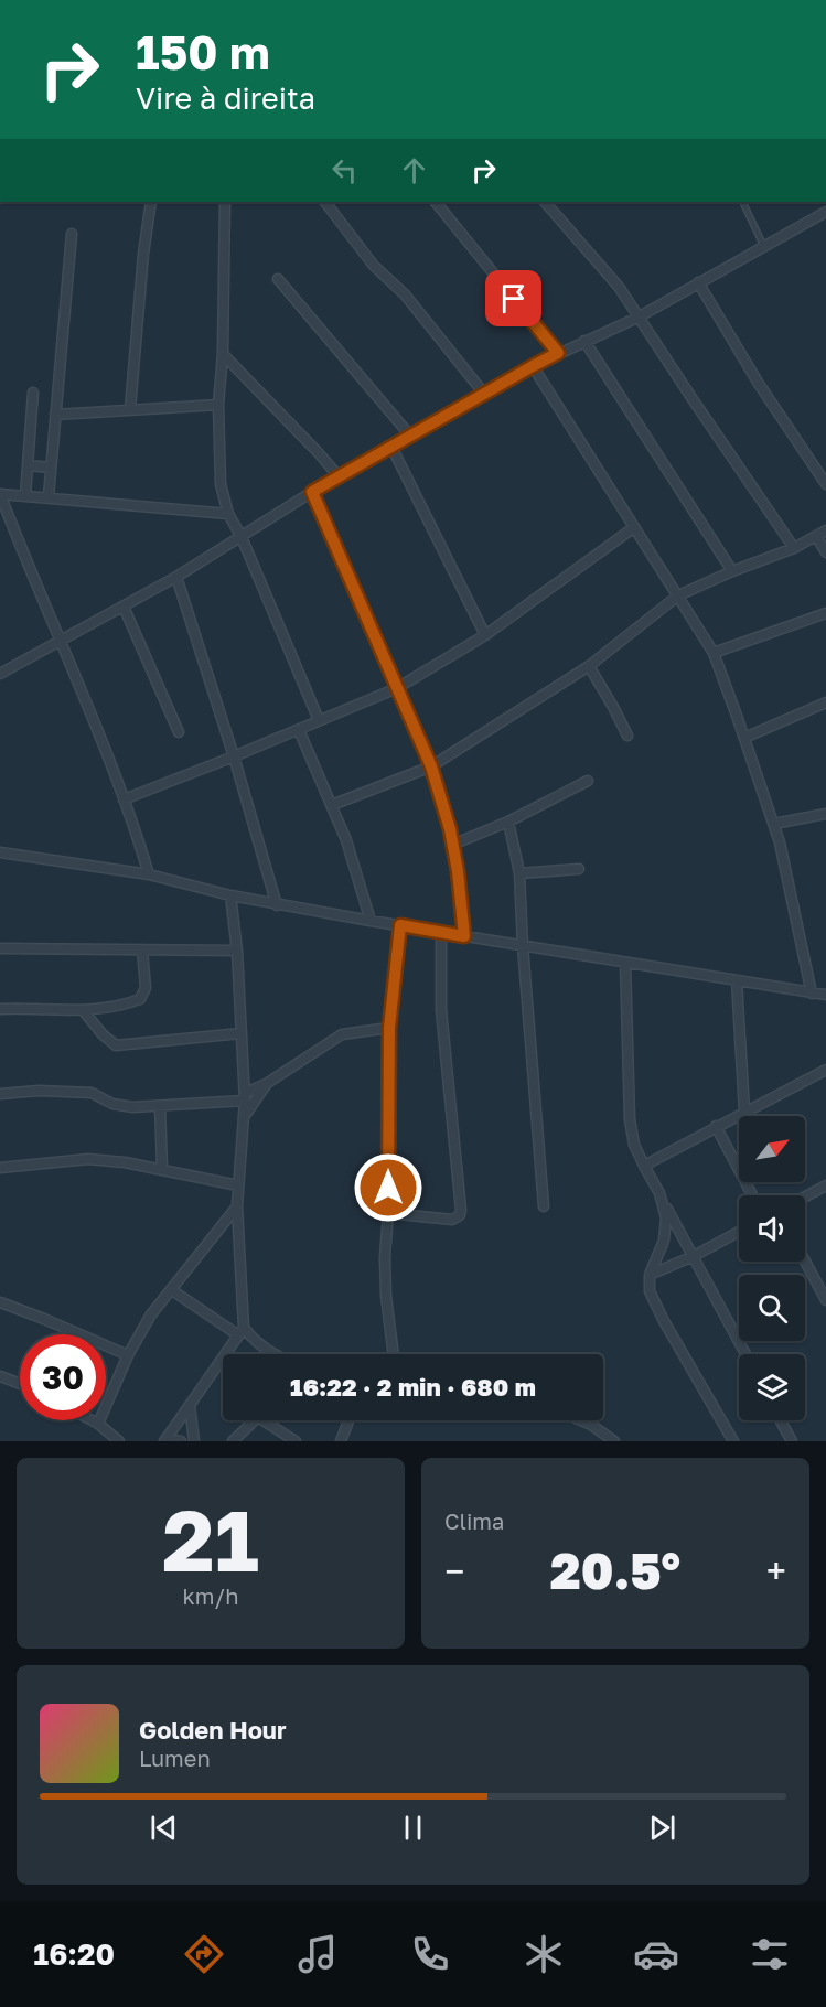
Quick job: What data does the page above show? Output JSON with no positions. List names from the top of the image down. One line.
{"north":"top right","page":{"turn":["150 m","Vire à direita"],"limit":"30","trip":"16:22 · 2 min · 680 m","tile":[["21","km/h"],"Clima"],"heat":["−","20.5°","+"],"song":["Golden Hour","Lumen"],"tabs":"16:20"}}
